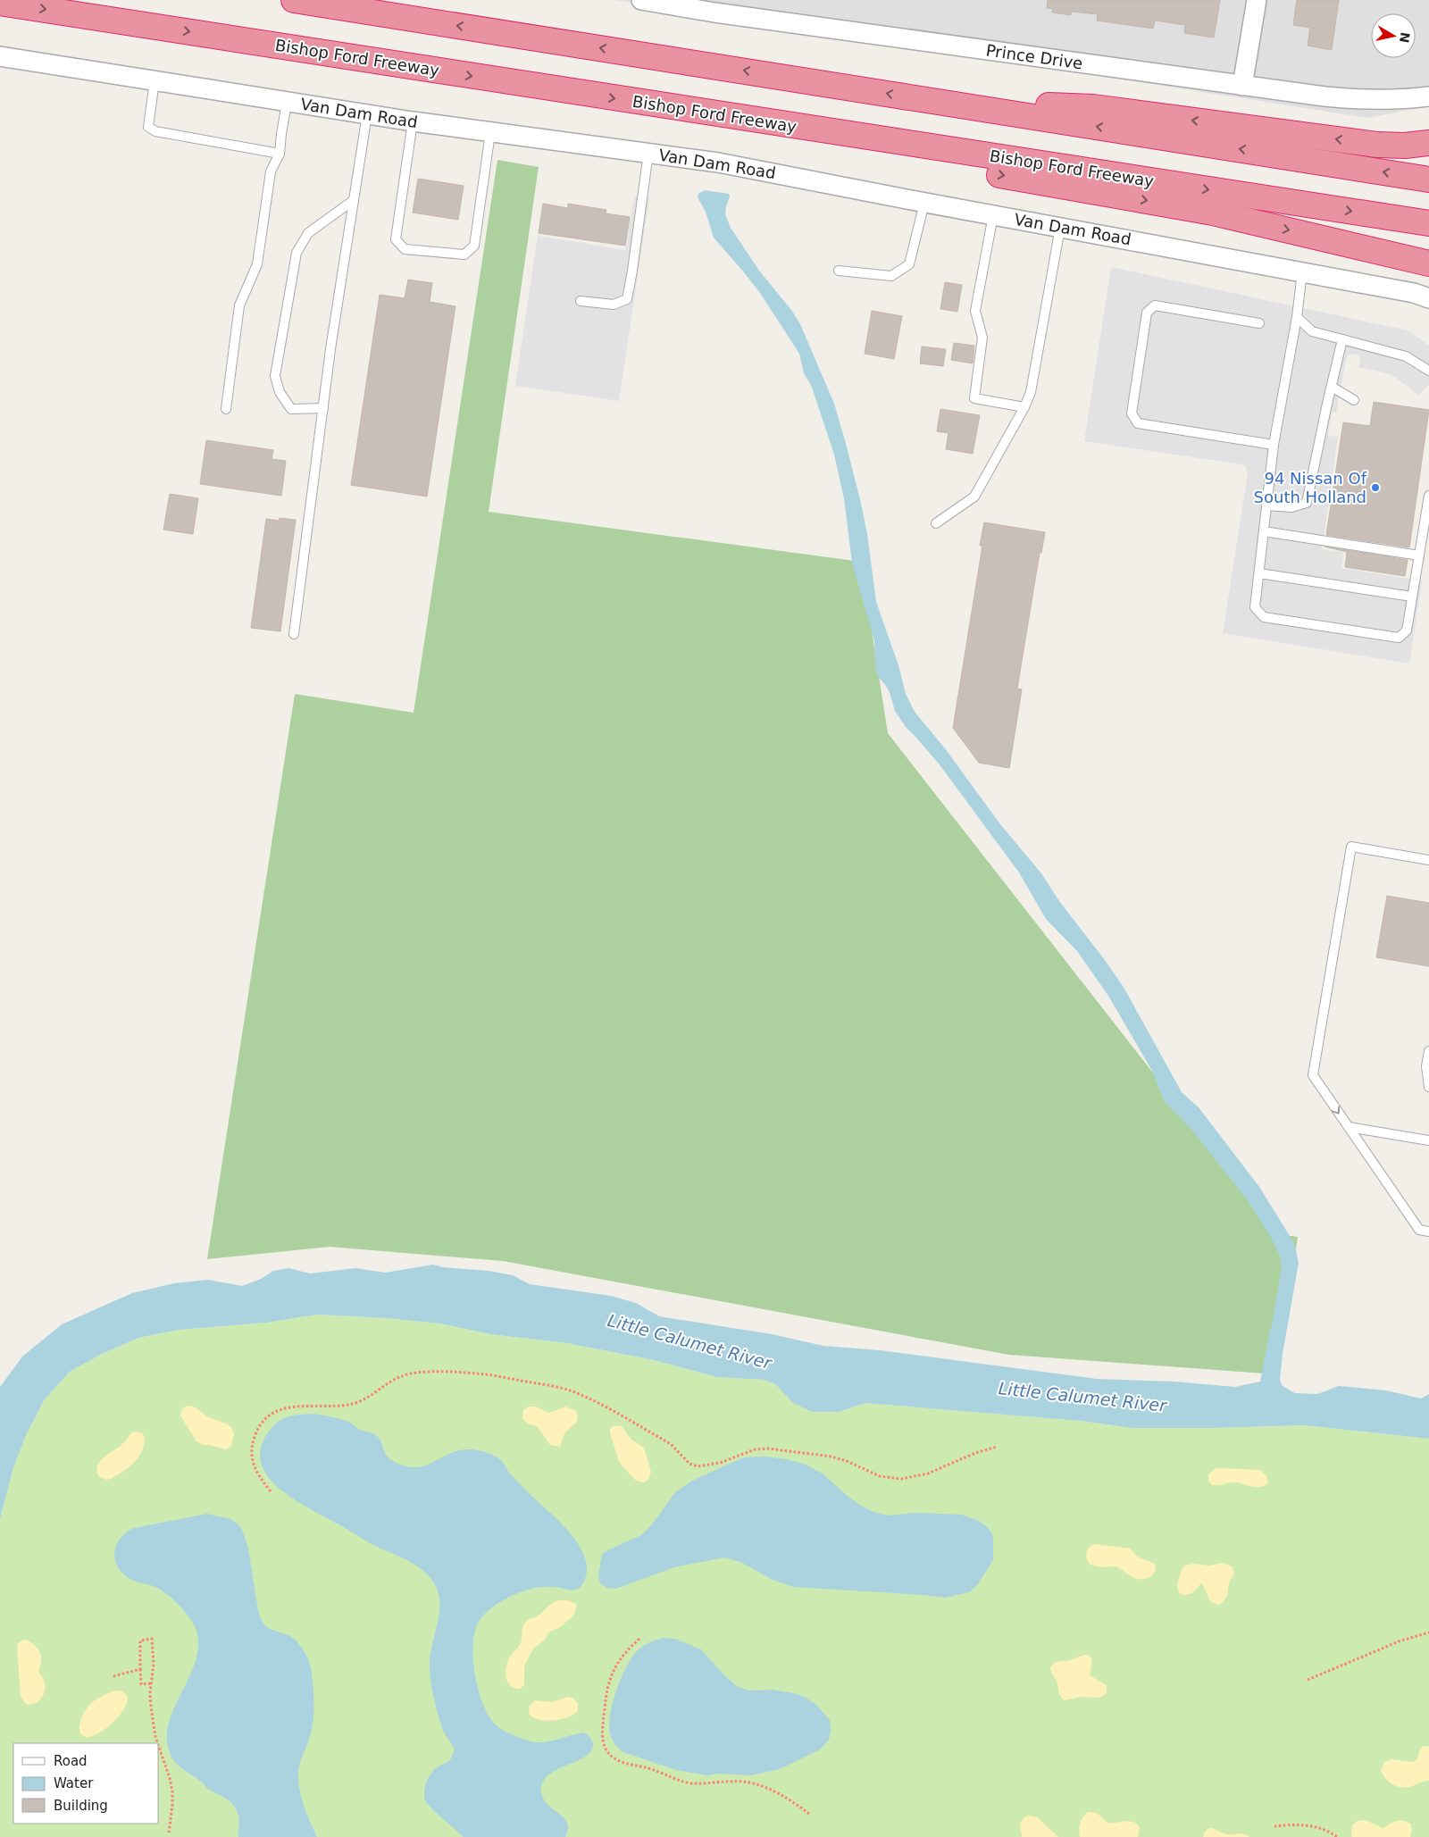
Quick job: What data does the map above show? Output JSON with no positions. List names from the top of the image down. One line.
{"streets":{"highway":["Bishop Ford Freeway"],"street":["Prince Drive","Van Dam Road"]},"water":["Little Calumet River"],"places":["94 Nissan Of South Holland"],"legend":["Road","Water","Building"],"north":"right"}
